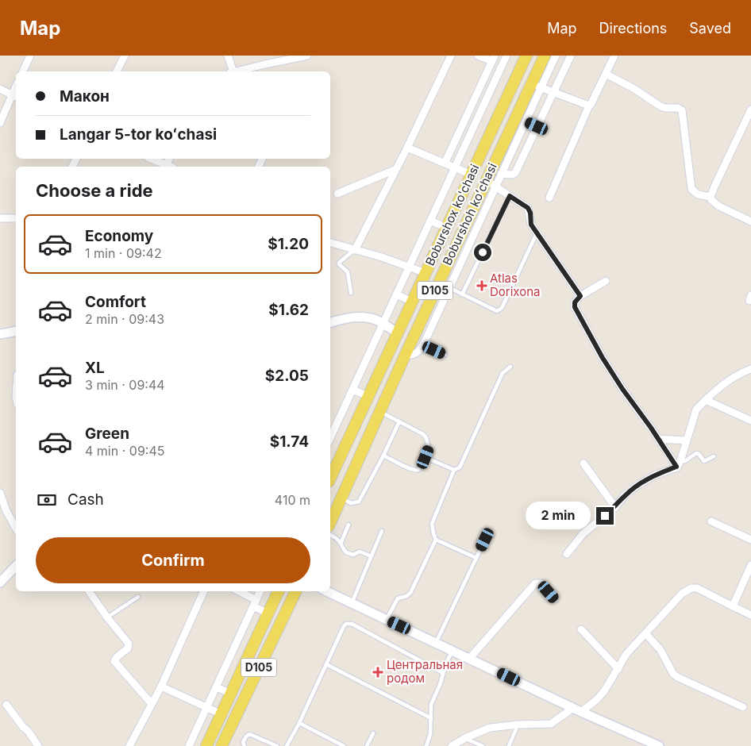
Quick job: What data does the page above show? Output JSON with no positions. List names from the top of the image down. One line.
{"streets":{"main road":["Boburshoh koʻchasi","Boburshox ko'chasi","D105"]},"places":{"health":["Atlas Dorixona","Центральная родом"]},"page":{"header":"Map","nav":["Map","Directions","Saved"],"banner":["Макон","Langar 5-tor koʻchasi"],"heading":"Choose a ride","list":[{"name":"Economy","note":"1 min · 09:42","value":"$1.20"},{"name":"Comfort","note":"2 min · 09:43","value":"$1.62"},{"name":"XL","note":"3 min · 09:44","value":"$2.05"},{"name":"Green","note":"4 min · 09:45","value":"$1.74"}],"pay":["Cash","410 m"],"bubble":"2 min","buttons":"Confirm"}}
